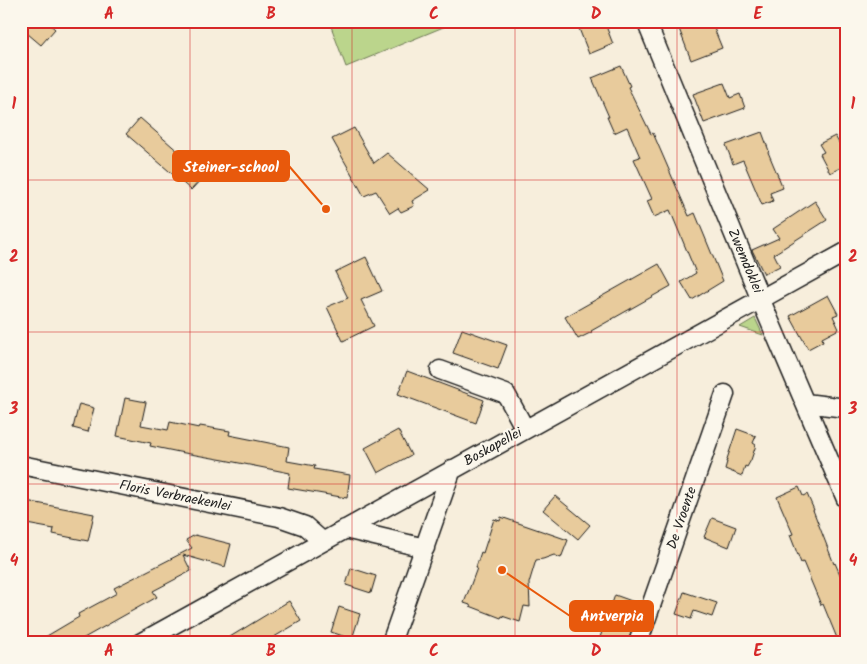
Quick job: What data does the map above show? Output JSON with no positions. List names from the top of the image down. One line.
{"streets":{"street":["Zwemdoklei","Boskapellei","Floris Verbraekenlei","De Vroente"]},"crossings":[["Zwemdoklei","Boskapellei"],["Boskapellei","Floris Verbraekenlei"]],"places":["Steiner-school","Antverpia"],"grid":{"columns":["A","B","C","D","E"],"rows":["1","2","3","4"]}}
